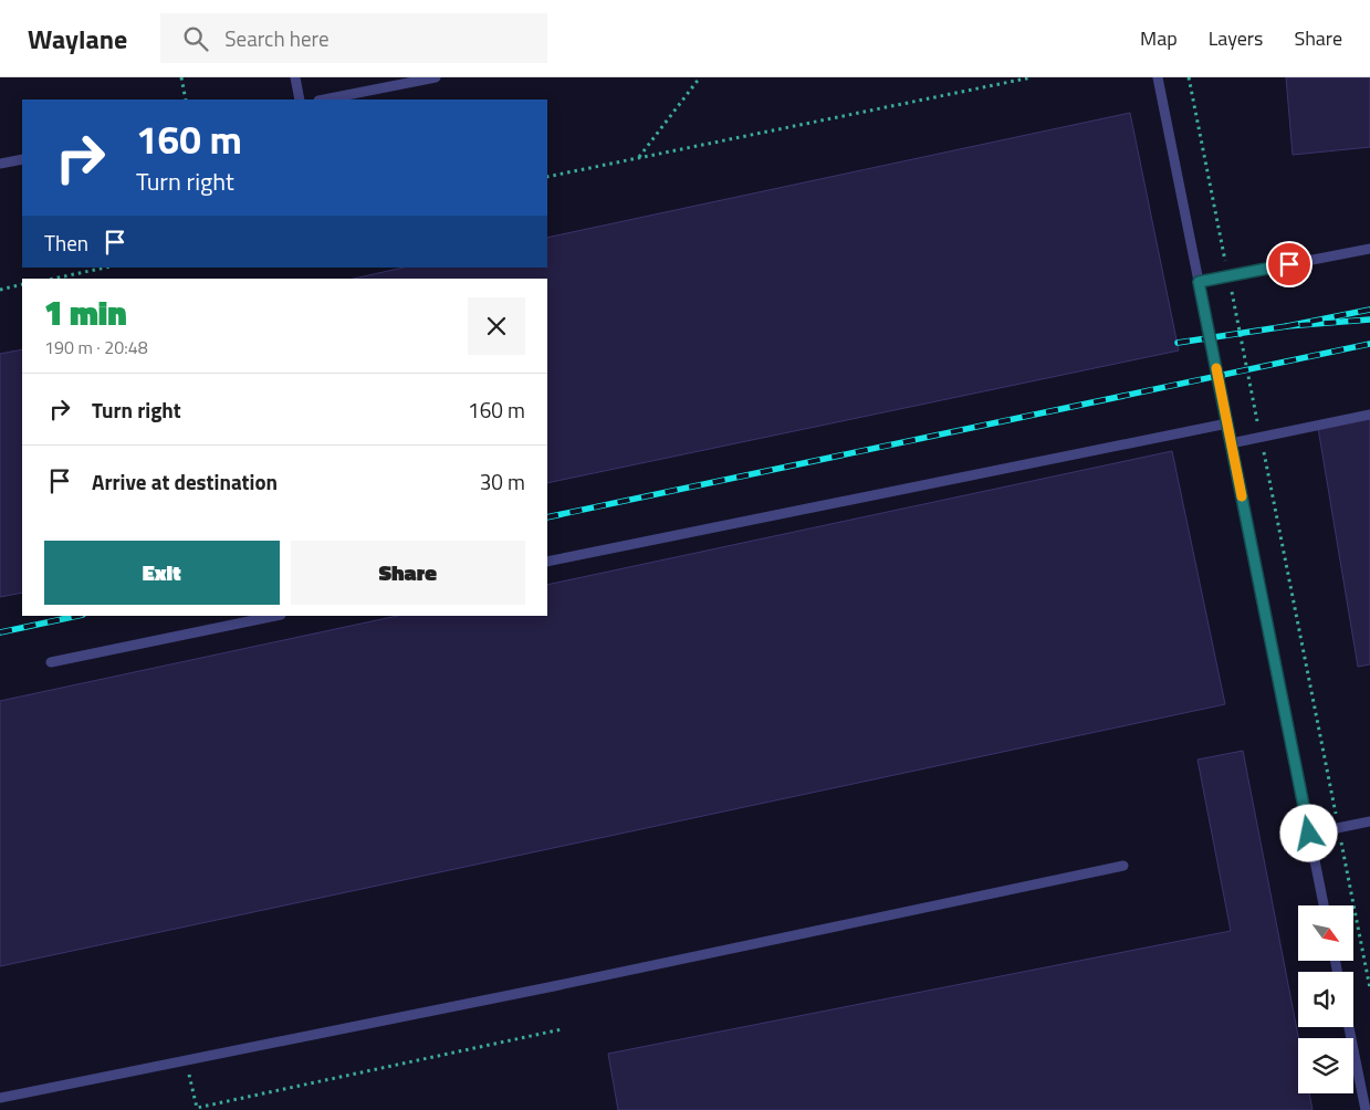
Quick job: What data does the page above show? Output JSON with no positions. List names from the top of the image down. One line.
{"north":"bottom right","page":{"header":"Waylane","search":"Search here","nav":["Map","Layers","Share"],"turn":["160 m","Turn right"],"then":"Then","heading":["1 min","190 m · 20:48"],"list":[{"name":"Turn right","value":"160 m"},{"name":"Arrive at destination","value":"30 m"}],"buttons":["Exit","Share"]}}
